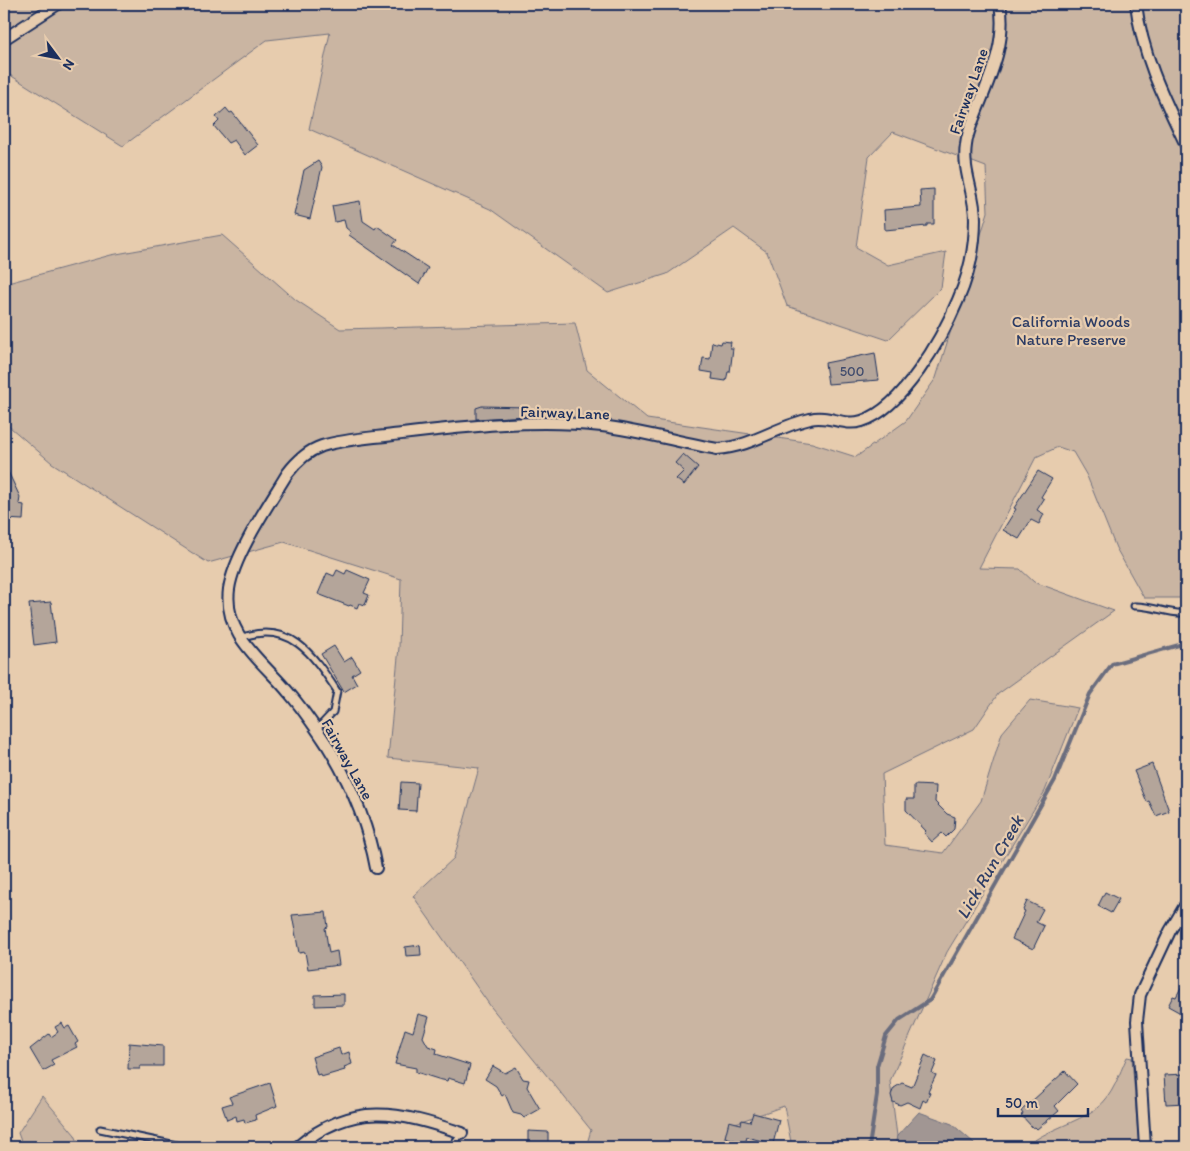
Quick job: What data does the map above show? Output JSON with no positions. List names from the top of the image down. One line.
{"streets":{"street":["Fairway Lane"]},"water":["Lick Run Creek"],"parks":["California Woods Nature Preserve"],"house_numbers":["500"],"scale_bar":"50 m","north":"bottom right"}
